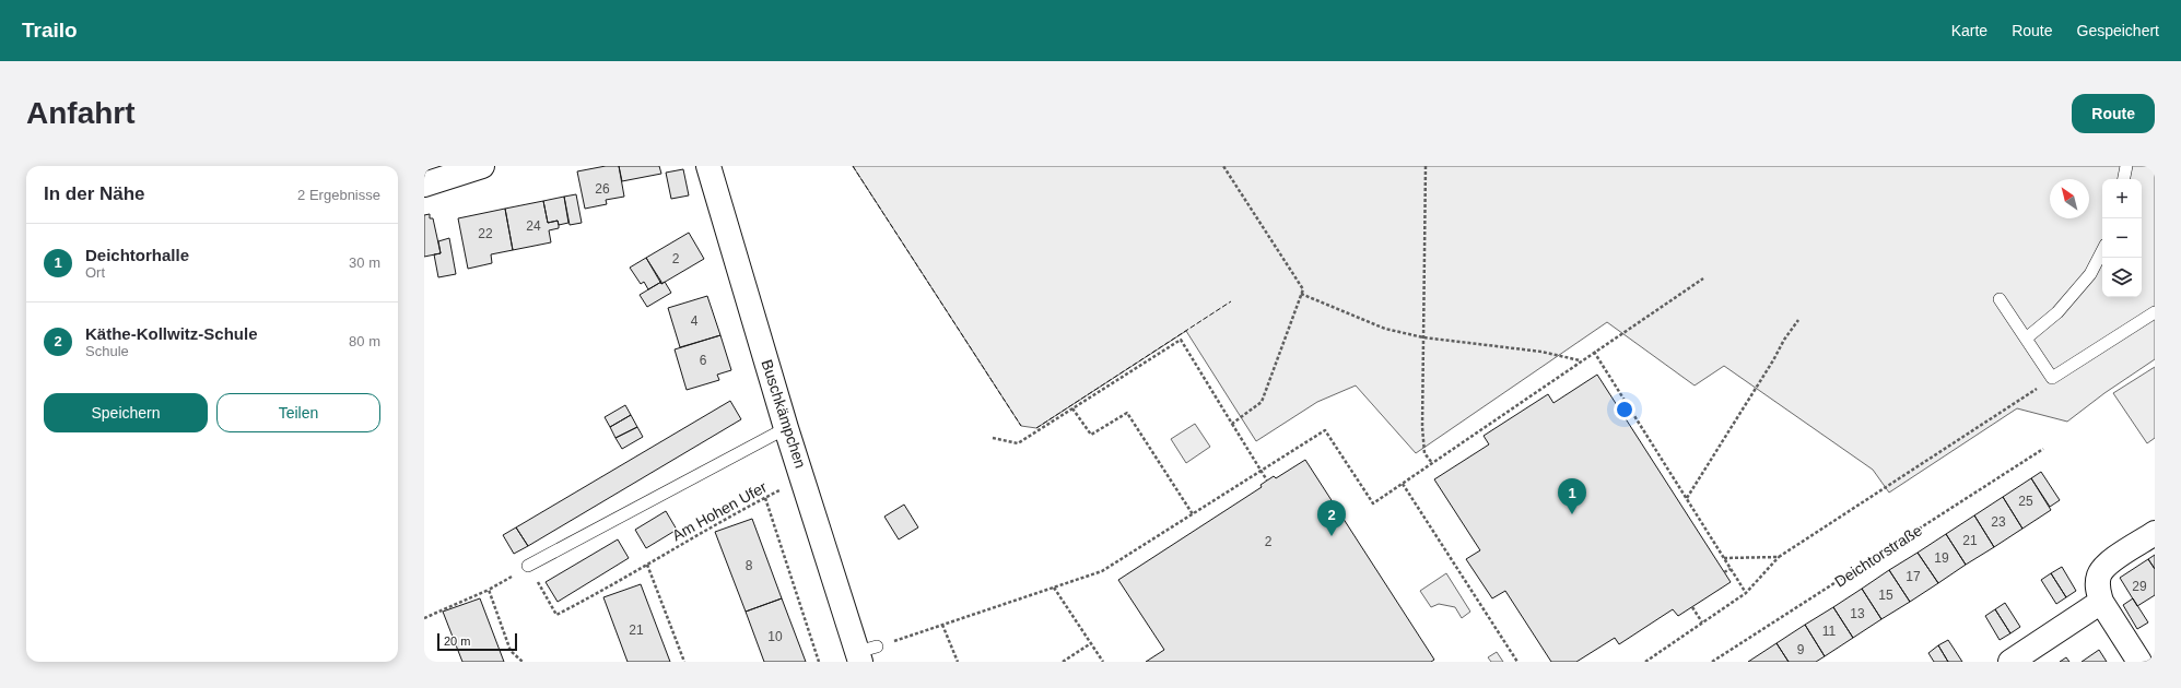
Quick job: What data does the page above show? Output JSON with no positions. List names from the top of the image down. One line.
{"streets":{"street":["Buschkämpchen"],"path":["Am Hohen Ufer","Deichtorstraße"]},"crossings":[["Buschkämpchen","Am Hohen Ufer"]],"house_numbers":["26","24","22","2","4","6","25","23","21","2","19","8","17","29","15","13","21","11","10","9"],"scale_bar":"20 m","north":"top left","page":{"header":"Trailo","nav":["Karte","Route","Gespeichert"],"buttons":["Route",["Speichern","Teilen"]],"title":"Anfahrt","heading":["In der Nähe","2 Ergebnisse"],"map_buttons":["+","−"],"list":[{"mark":"1","name":"Deichtorhalle","note":"Ort","value":"30 m"},{"mark":"2","name":"Käthe-Kollwitz-Schule","note":"Schule","value":"80 m"}],"pins":["1","2"],"scale":"20 m"}}
